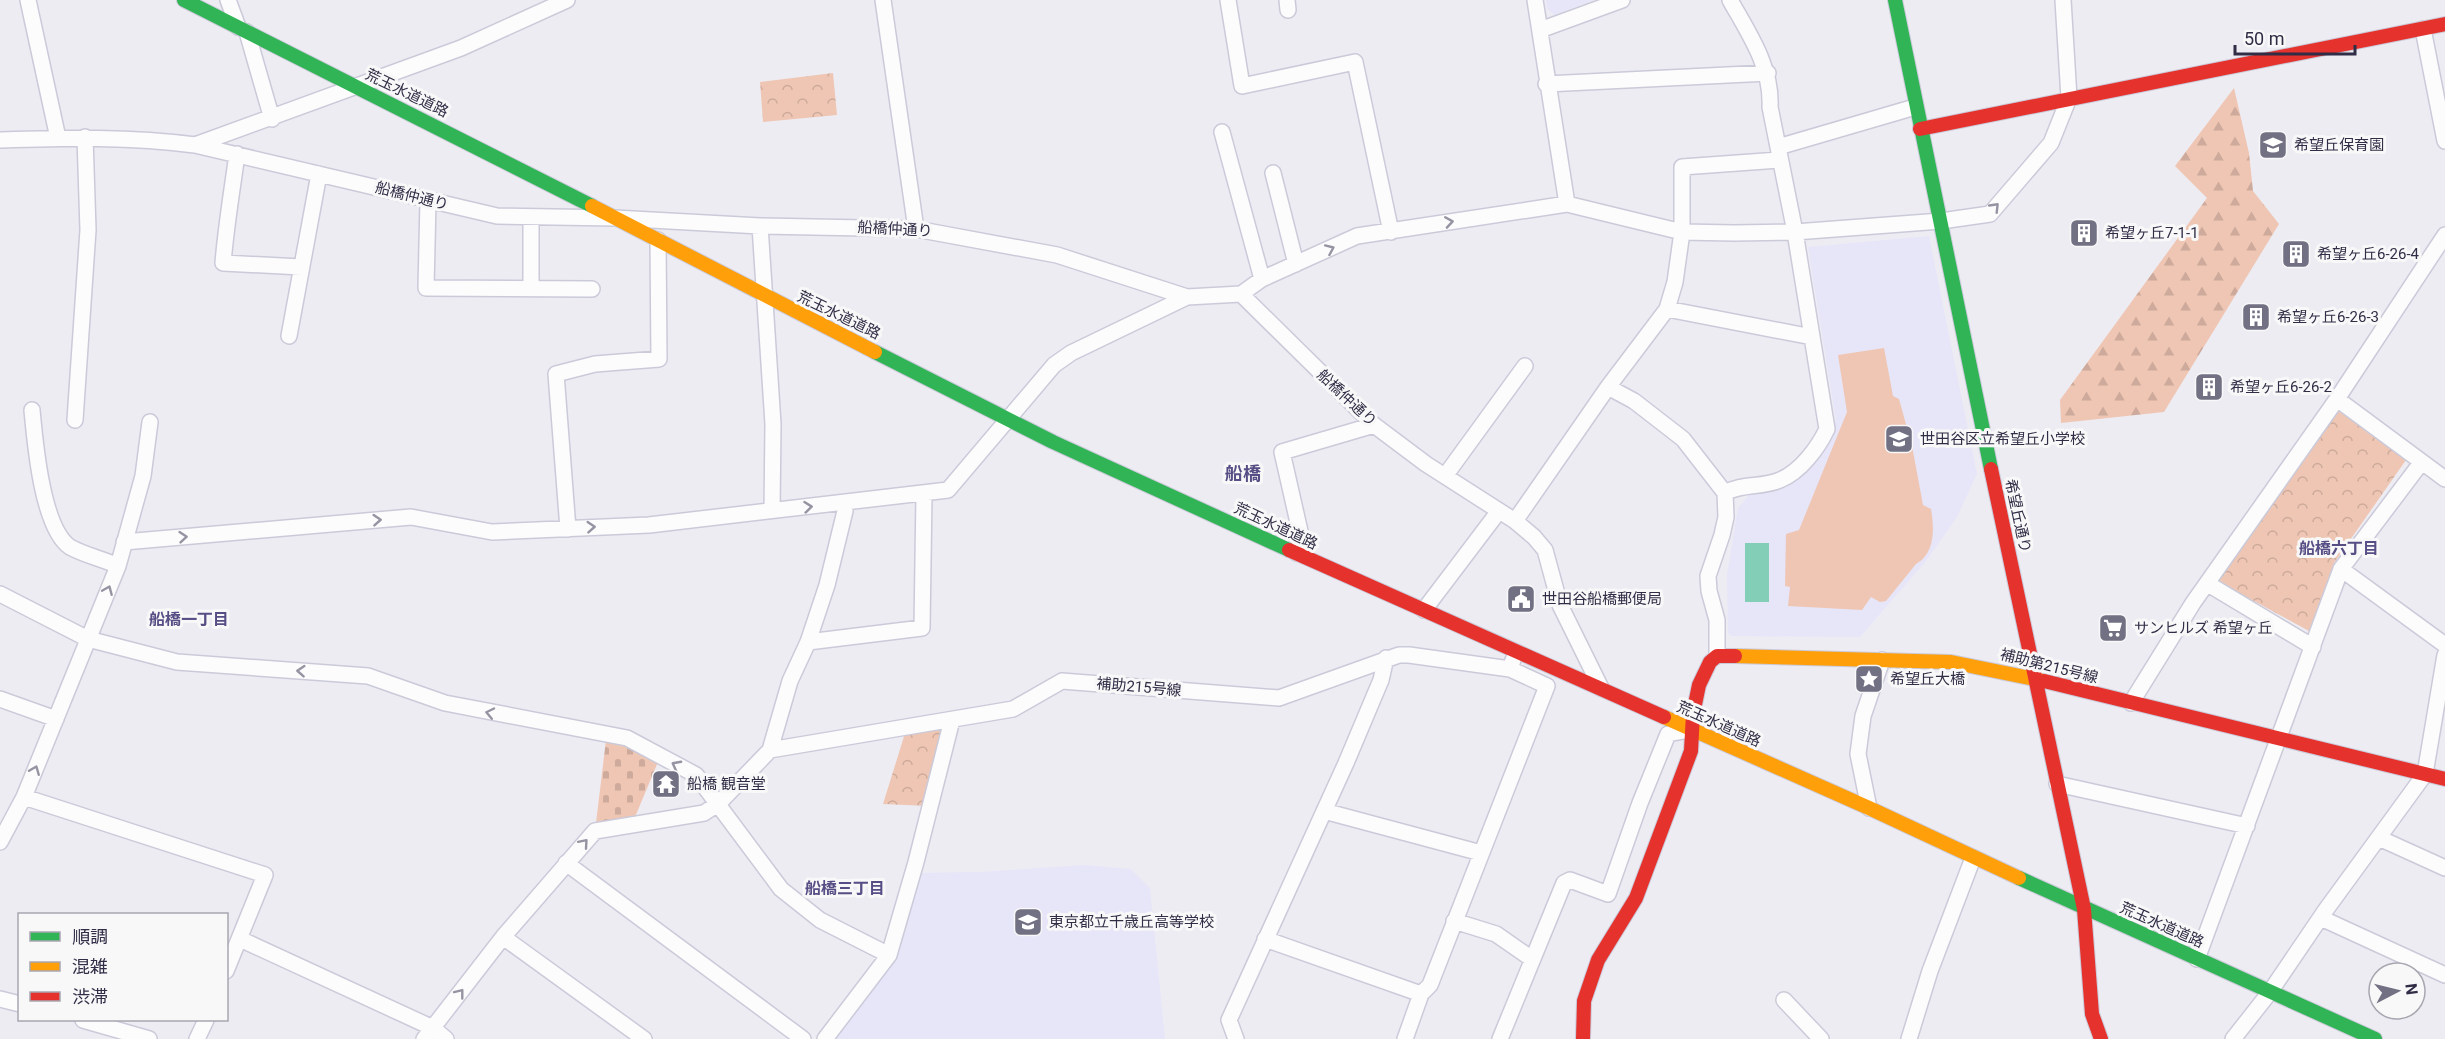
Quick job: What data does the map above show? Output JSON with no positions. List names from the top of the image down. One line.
{"streets":{"street":["荒玉水道道路","船橋仲通り","希望丘通り","補助第215号線","補助215号線"]},"crossings":[["荒玉水道道路","船橋仲通り"],["荒玉水道道路","希望丘通り"],["希望丘通り","補助第215号線"]],"districts":["船橋","船橋六丁目","船橋一丁目","船橋三丁目"],"places":{"school or university":["希望丘保育園","世田谷区立希望丘小学校","東京都立千歳丘高等学校"],"building":["希望ヶ丘7-1-1","希望ヶ丘6-26-4","希望ヶ丘6-26-3","希望ヶ丘6-26-2"],"public building":["世田谷船橋郵便局"],"supermarket":["サンヒルズ 希望ヶ丘"],"place":["希望丘大橋"],"temple":["船橋 観音堂"]},"legend":["順調","混雑","渋滞"],"scale_bar":"50 m","north":"right"}
